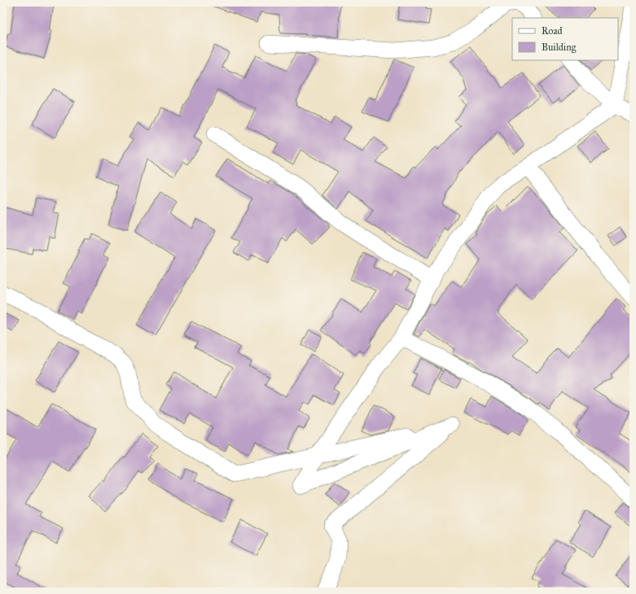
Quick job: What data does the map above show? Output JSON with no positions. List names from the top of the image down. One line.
{"legend":["Road","Building"]}
